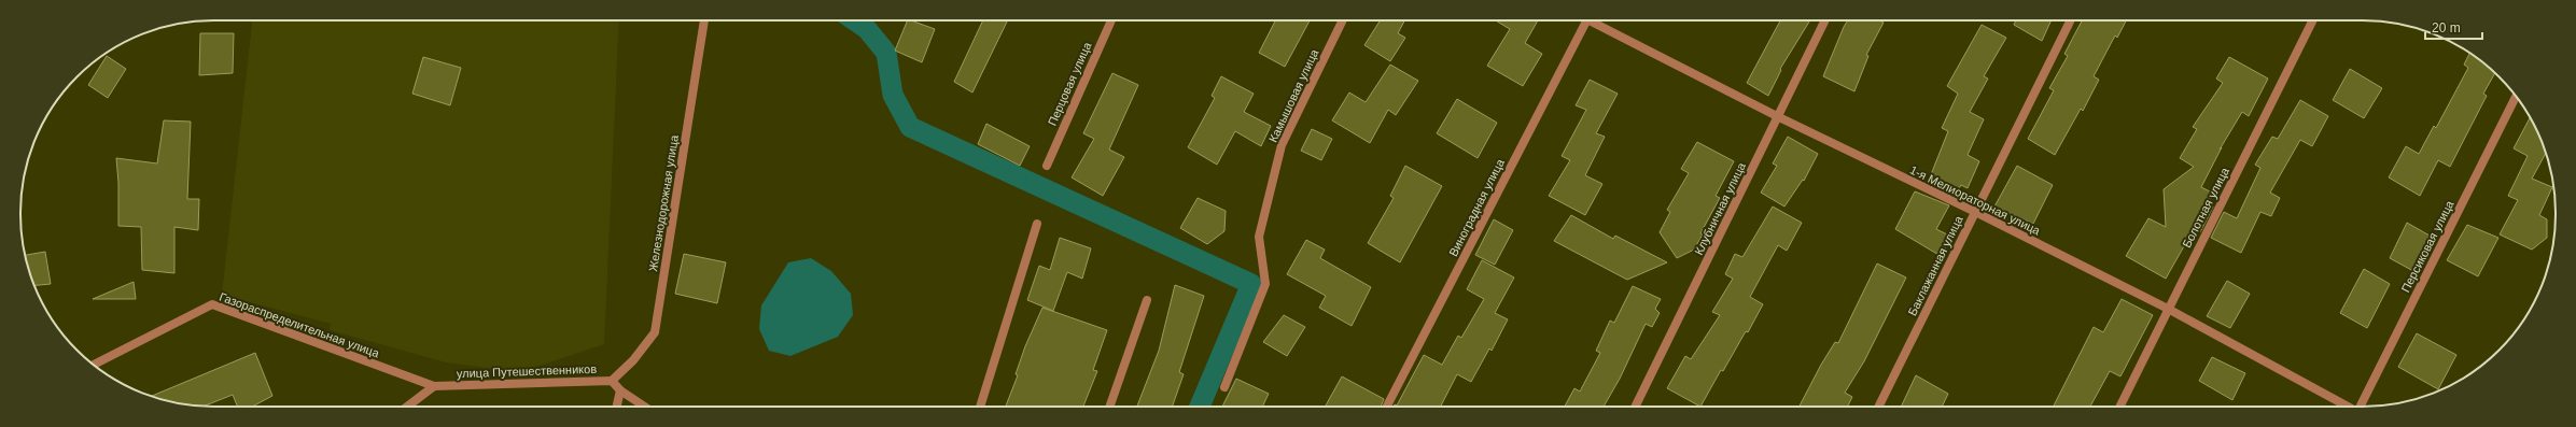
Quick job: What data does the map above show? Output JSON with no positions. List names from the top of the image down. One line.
{"streets":{"street":["Перцовая улица","Камышовая улица","1-я Мелиораторная улица","Железнодорожная улица","Виноградная улица","Болотная улица","Клубничная улица","Персиковая улица","Баклажанная улица","Газораспределительная улица","улица Путешественников"]},"crossings":[["1-я Мелиораторная улица","Болотная улица"],["1-я Мелиораторная улица","Клубничная улица"],["1-я Мелиораторная улица","Баклажанная улица"],["Железнодорожная улица","улица Путешественников"],["Газораспределительная улица","улица Путешественников"]],"scale_bar":"20 m"}
